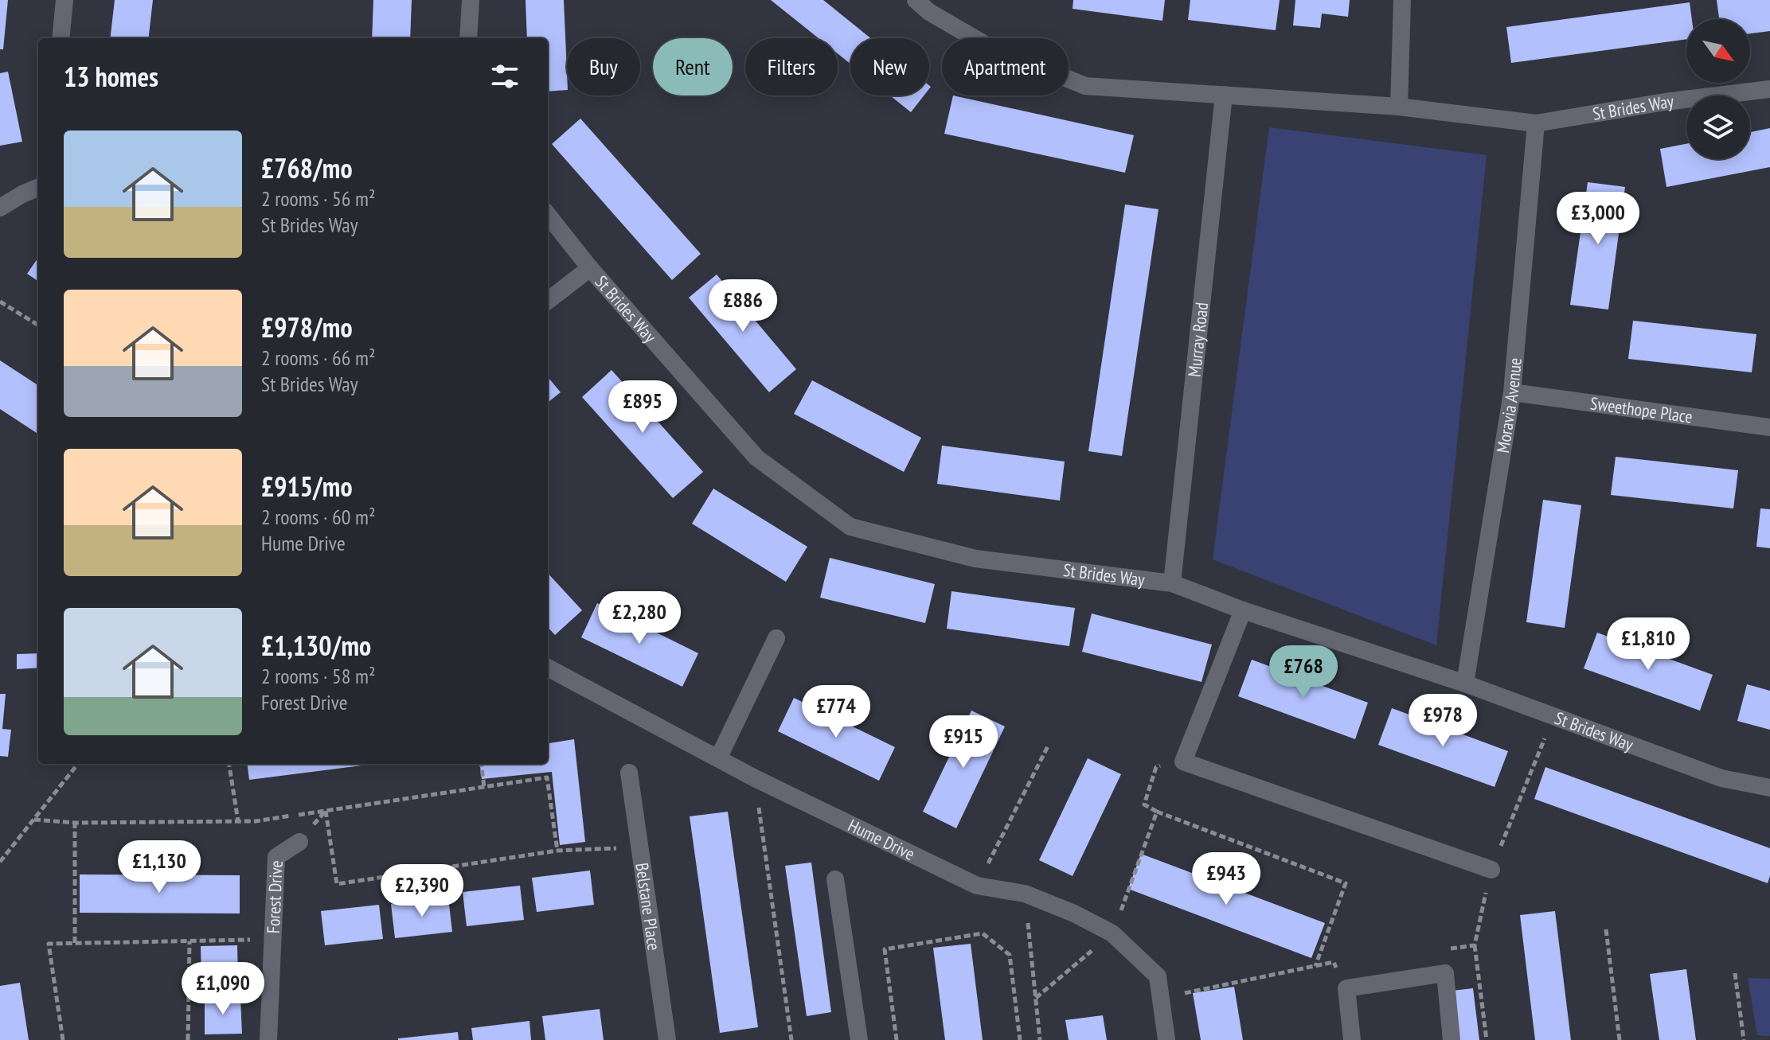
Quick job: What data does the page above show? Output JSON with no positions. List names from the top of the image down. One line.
{"streets":{"street":["St Brides Way","Murray Road","Moravia Avenue","Sweethope Place","Hume Drive","Forest Drive","Belstane Place"]},"crossings":[["St Brides Way","Murray Road"],["St Brides Way","Moravia Avenue"],["Moravia Avenue","Sweethope Place"]],"north":"bottom right","page":{"chip":["Buy","Rent","Filters","New","Apartment"],"heading":"13 homes","list":[{"name":"£768/mo","note":"2 rooms · 56 m² · St Brides Way"},{"name":"£978/mo","note":"2 rooms · 66 m² · St Brides Way"},{"name":"£915/mo","note":"2 rooms · 60 m² · Hume Drive"},{"name":"£1,130/mo","note":"2 rooms · 58 m² · Forest Drive"}],"price":["£3,000","£886","£895","£2,280","£1,810","£768","£774","£978","£915","£1,130","£943","£2,390","£1,090"]}}
